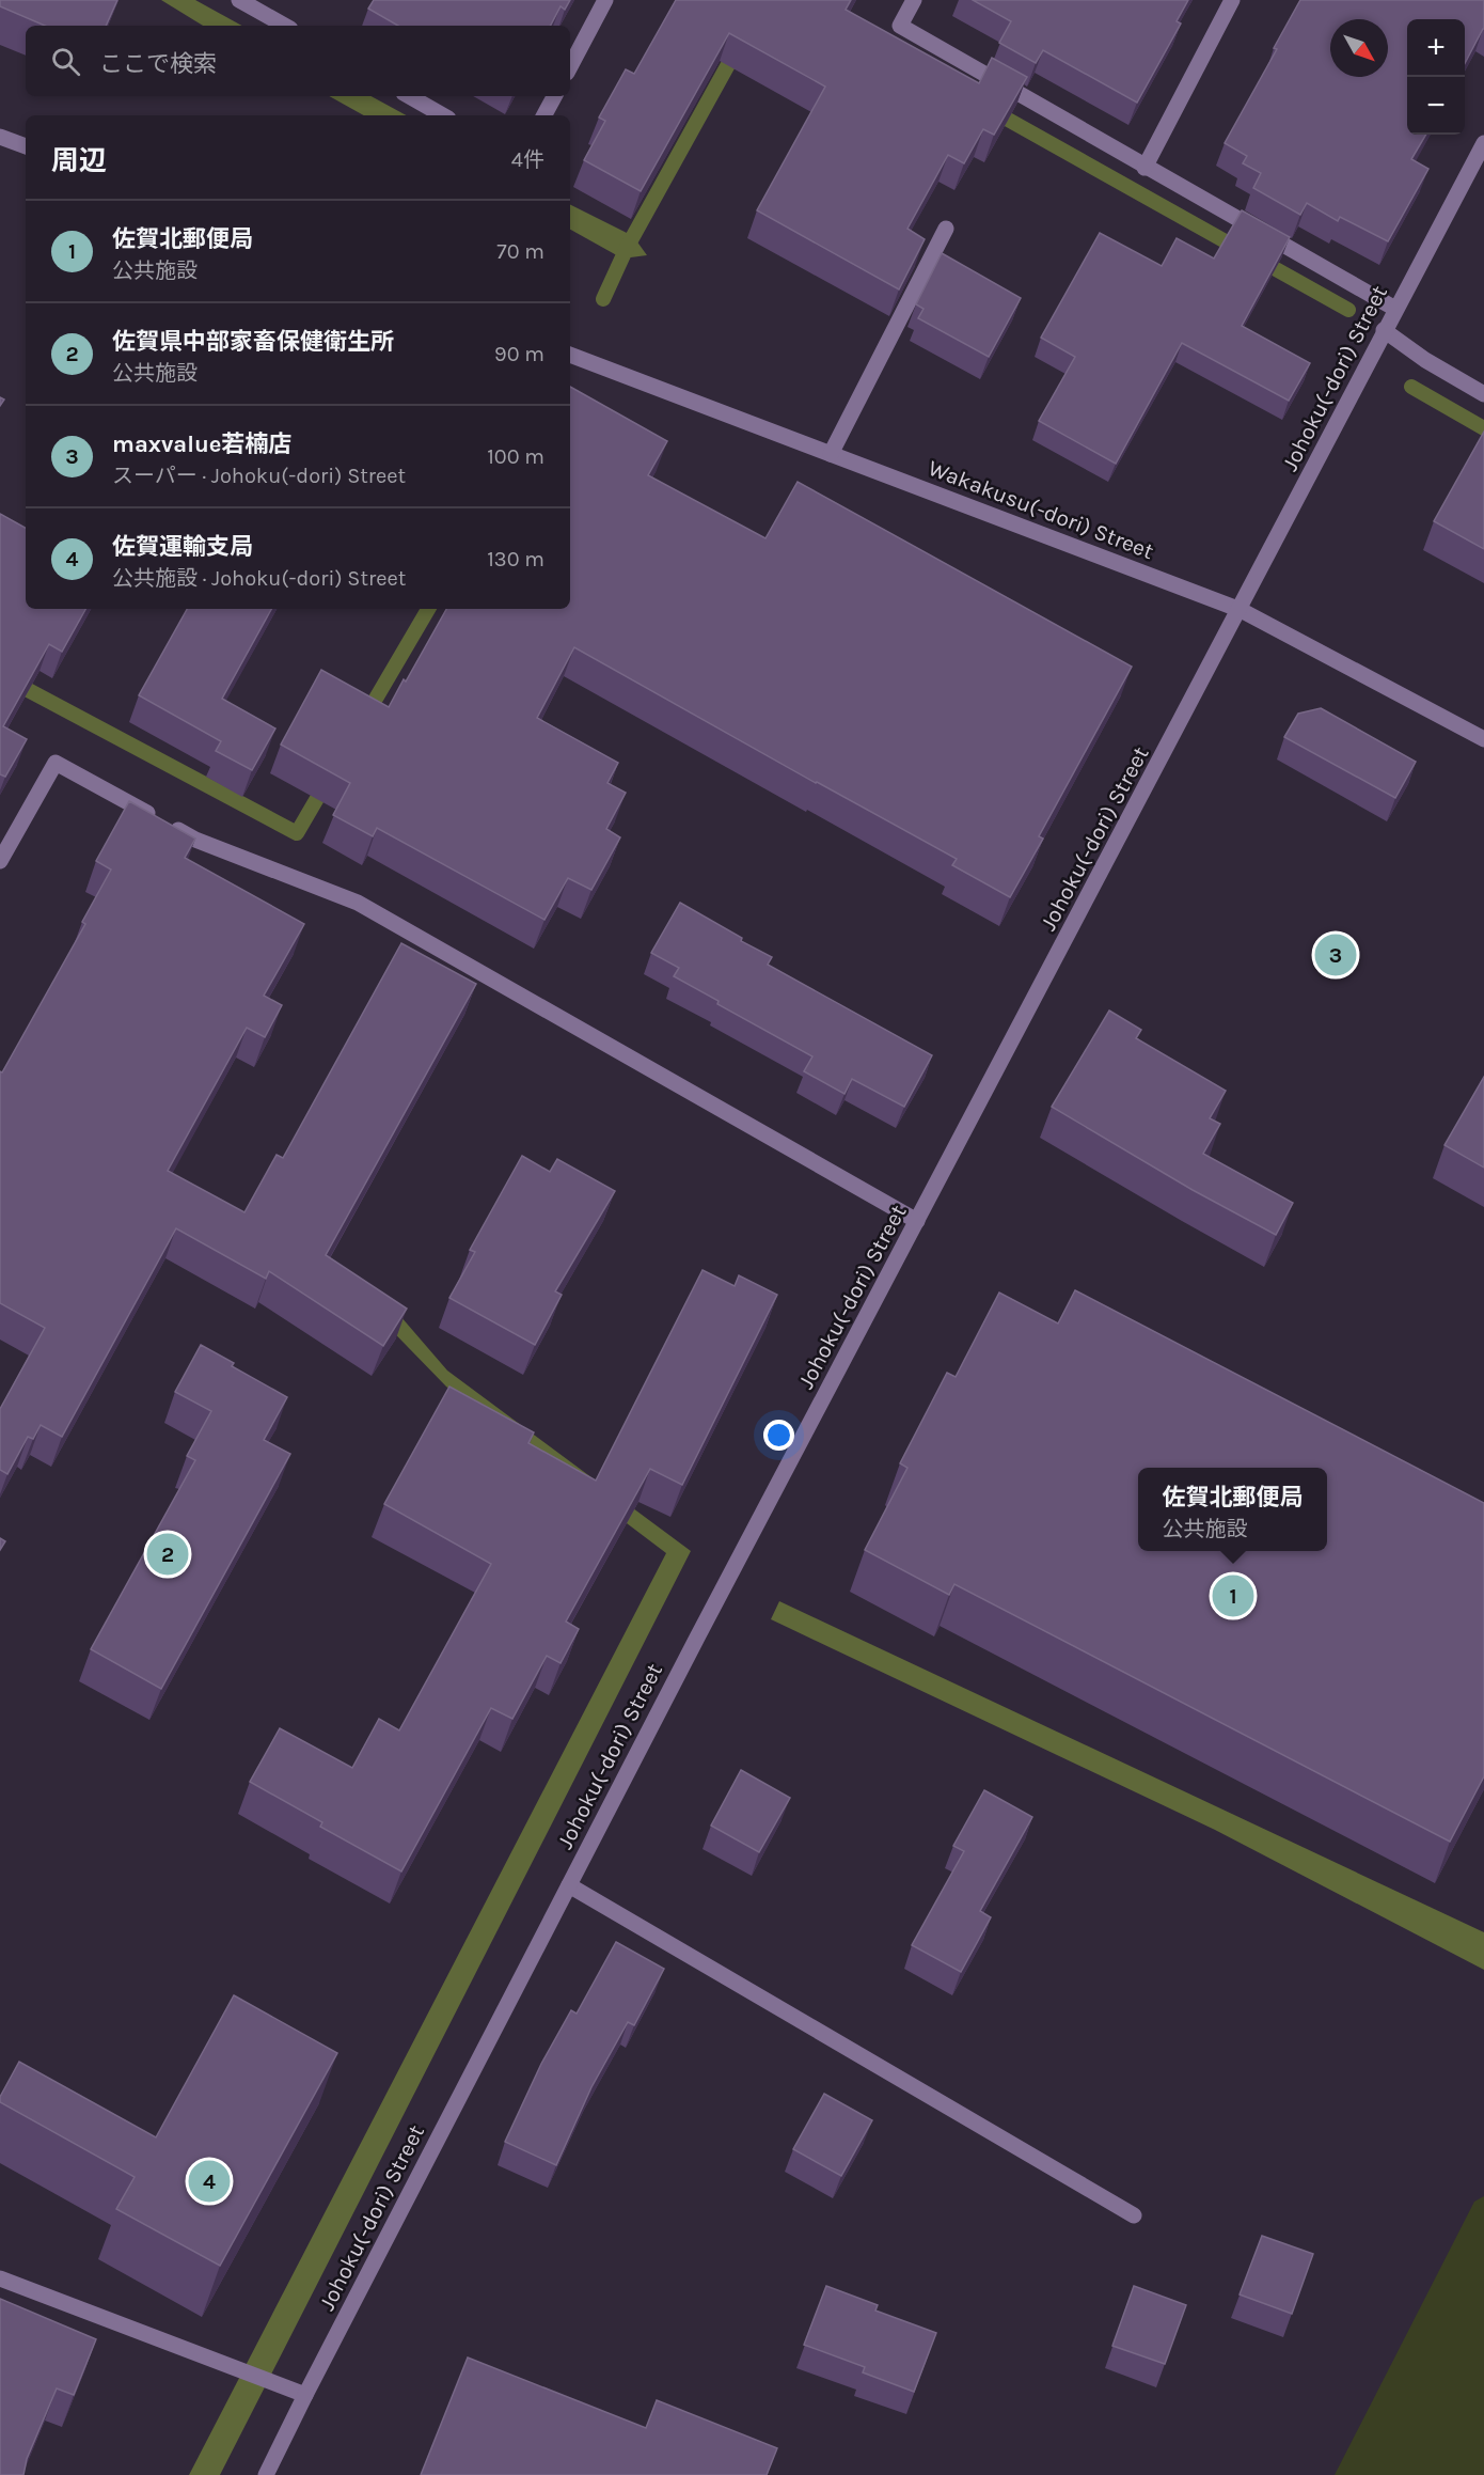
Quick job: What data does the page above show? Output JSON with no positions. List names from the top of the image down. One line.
{"streets":{"street":["Johoku(-dori) Street","Wakakusu(-dori) Street"]},"crossings":[["Johoku(-dori) Street","Wakakusu(-dori) Street"]],"north":"bottom right","page":{"map_buttons":["+","−"],"search":"ここで検索","heading":["周辺","4件"],"list":[{"mark":"1","name":"佐賀北郵便局","note":"公共施設","value":"70 m"},{"mark":"2","name":"佐賀県中部家畜保健衛生所","note":"公共施設","value":"90 m"},{"mark":"3","name":"maxvalue若楠店","note":"スーパー · Johoku(-dori) Street","value":"100 m"},{"mark":"4","name":"佐賀運輸支局","note":"公共施設 · Johoku(-dori) Street","value":"130 m"}],"pins":["3","2","1","4"],"popup":["佐賀北郵便局","公共施設"]}}
